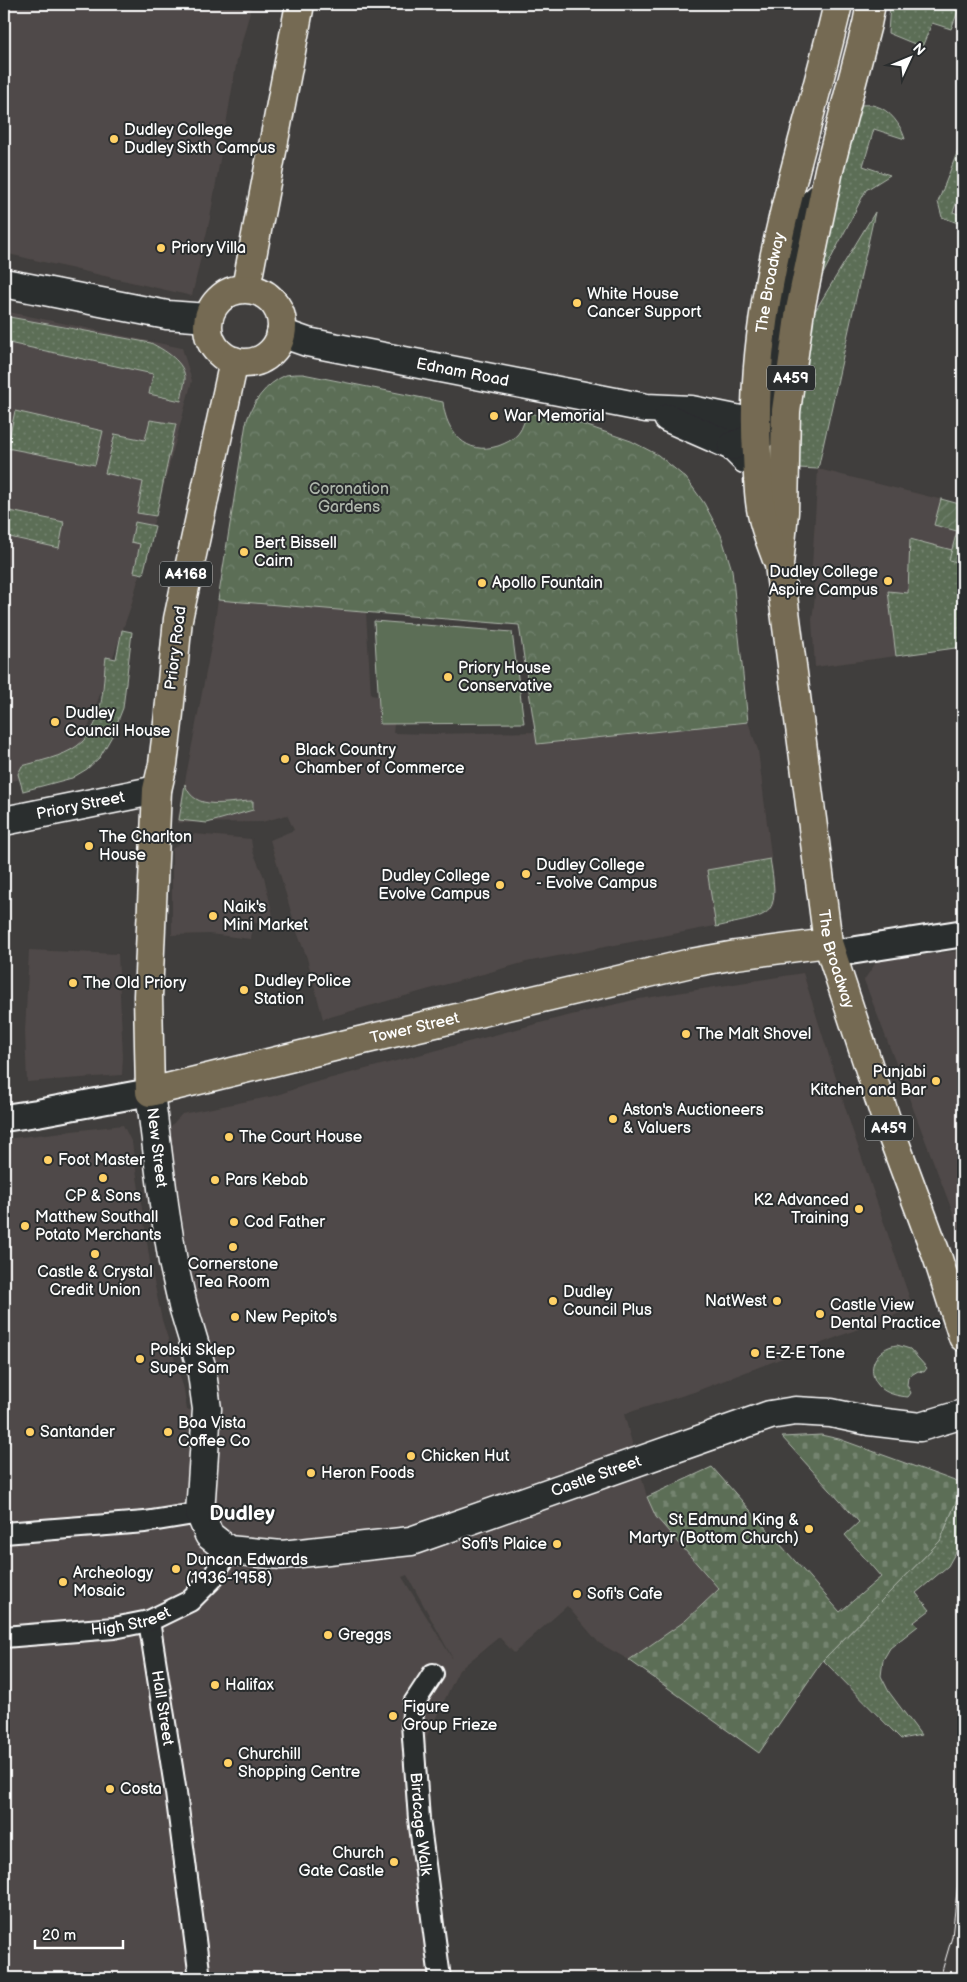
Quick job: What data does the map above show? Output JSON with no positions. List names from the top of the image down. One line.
{"streets":{"main road":["The Broadway","A459","A4168","Priory Road","Tower Street","New Street"],"street":["Ednam Road","Priory Street","Castle Street","High Street","Hall Street","Birdcage Walk"]},"crossings":[["The Broadway","Ednam Road"],["The Broadway","Tower Street"],["Ednam Road","Priory Road"],["Priory Road","Priory Street"],["Priory Road","New Street"],["Priory Street","New Street"],["Tower Street","New Street"],["New Street","Castle Street"],["New Street","High Street"],["Castle Street","High Street"],["High Street","Hall Street"]],"districts":["Dudley"],"parks":["Coronation Gardens"],"places":["Dudley College Dudley Sixth Campus","Priory Villa","White House Cancer Support","War Memorial","Bert Bissell Cairn","Dudley College Aspire Campus","Apollo Fountain","Priory House Conservative","Dudley Council House","Black Country Chamber of Commerce","The Charlton House","Dudley College - Evolve Campus","Dudley College Evolve Campus","Naik's Mini Market","The Old Priory","Dudley Police Station","The Malt Shovel","Punjabi Kitchen and Bar","Aston's Auctioneers & Valuers","The Court House","Foot Master","CP & Sons","Pars Kebab","K2 Advanced Training","Cod Father","Matthew Southall Potato Merchants","Cornerstone Tea Room","Castle & Crystal Credit Union","Dudley Council Plus","NatWest","Castle View Dental Practice","New Pepito's","E-Z-E Tone","Polski Sklep Super Sam","Santander","Boa Vista Coffee Co","Chicken Hut","Heron Foods","St Edmund King & Martyr (Bottom Church)","Sofi's Plaice","Duncan Edwards (1936-1958)","Archeology Mosaic","Sofi's Cafe","Greggs","Halifax","Figure Group Frieze","Churchill Shopping Centre","Costa","Church Gate Castle"],"scale_bar":"20 m","north":"top right"}
